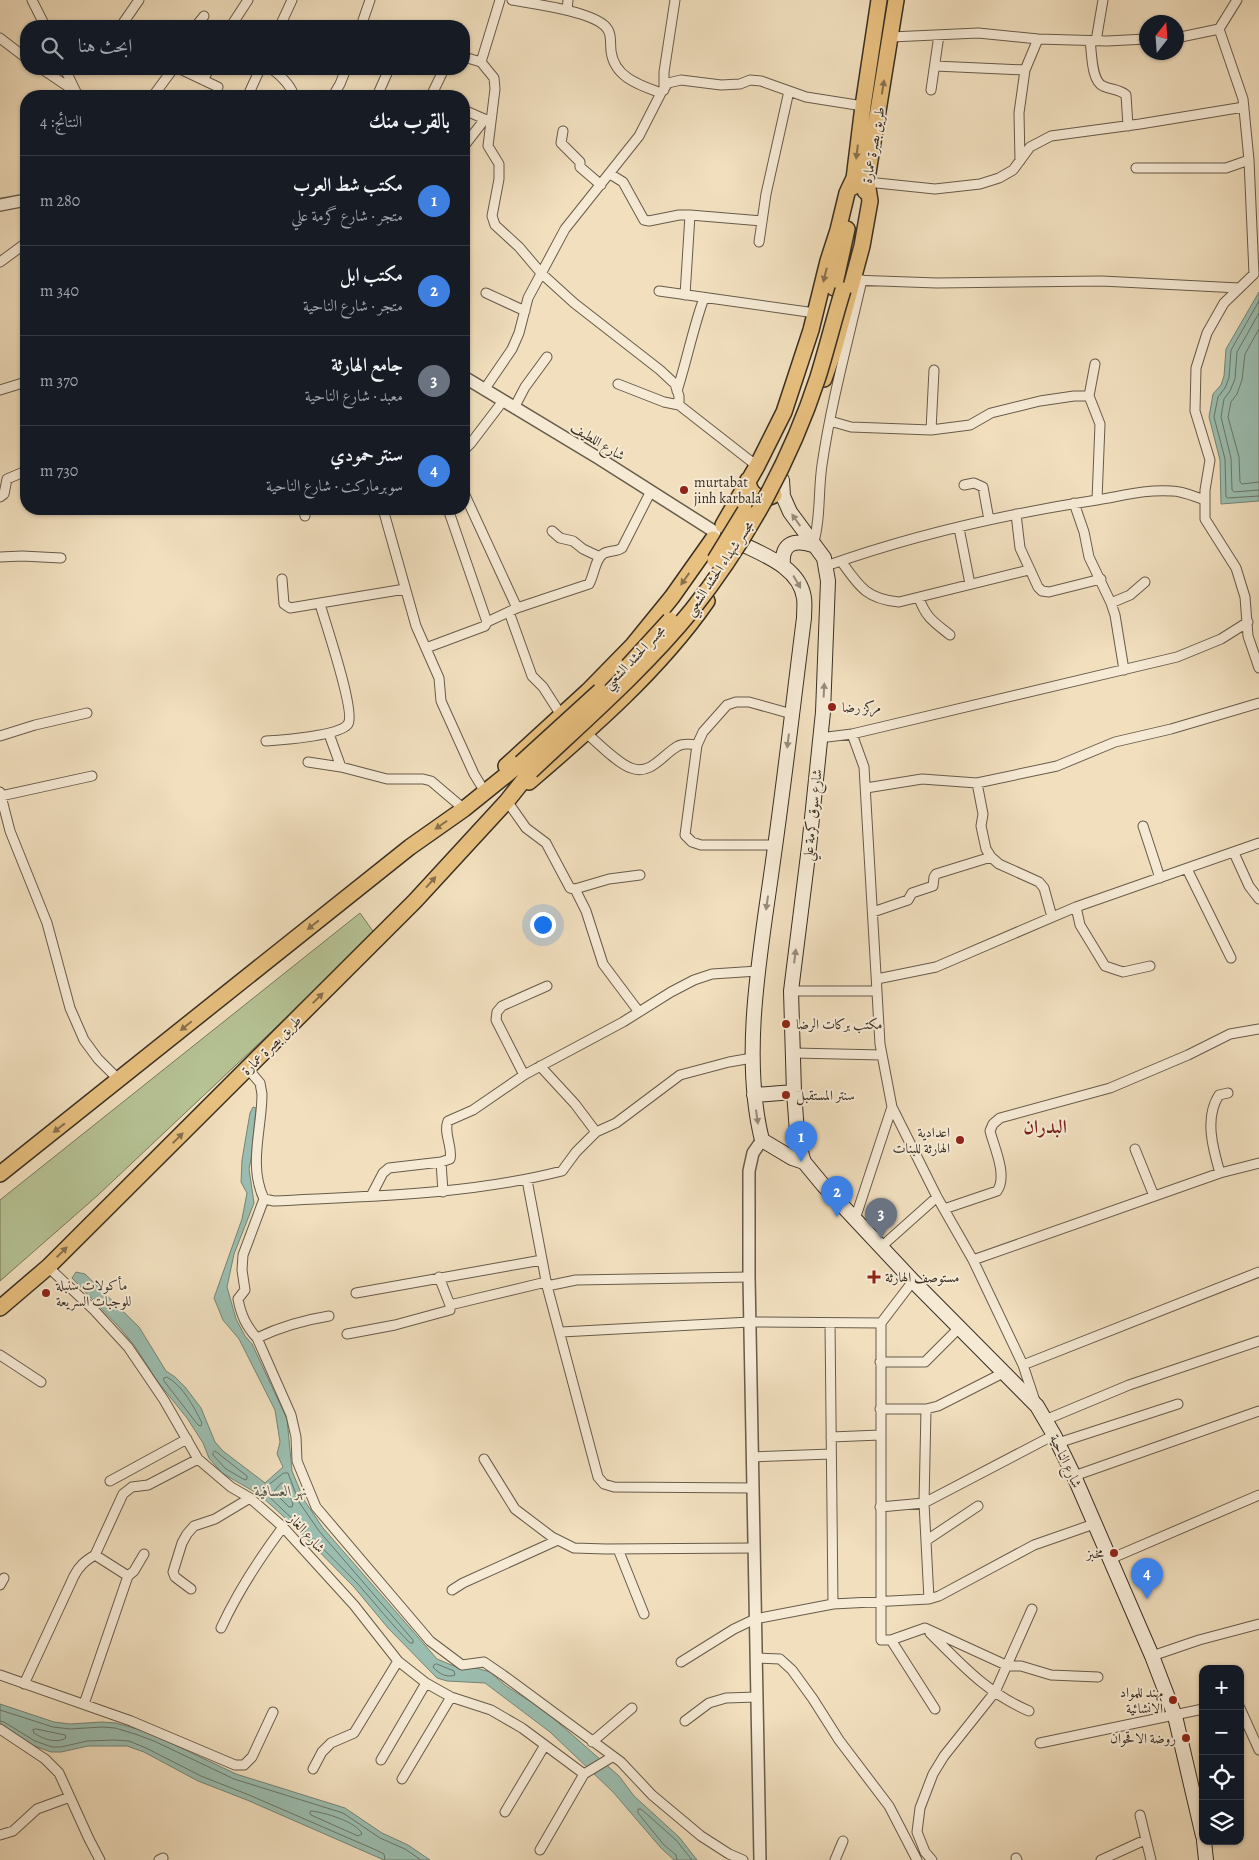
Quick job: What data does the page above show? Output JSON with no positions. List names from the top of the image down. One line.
{"streets":{"highway":["طريق بصرة عمارة","مجسر شهداء الحشد الشعبي"],"main road":["شارع سوق كرمة علي","شارع الناحية"],"street":["شارع اللطيف","شارع الغاز"]},"crossings":[["طريق بصرة عمارة","مجسر شهداء الحشد الشعبي"],["طريق بصرة عمارة","شارع الغاز"],["شارع سوق كرمة علي","شارع الناحية"]],"districts":["البدران"],"water":["نهر العسافية"],"places":{"other":["murtabat jinh karbala'","مركز رضا","مكتب بركات الرضا","سنتر المستقبل","اعدادية الهارثة للبنات","مأكولات سنبلة للوجبات السريعة","مخبز","مهند للمواد الانشائية","روضة الاقحوان"],"health":["مستوصف الهارثة"]},"north":"top","page":{"search":"ابحث هنا","heading":["بالقرب منك","النتائج: 4"],"list":[{"mark":"1","name":"مكتب شط العرب","note":"متجر · شارع گرمة علي","value":"280 m"},{"mark":"2","name":"مكتب ابل","note":"متجر · شارع الناحية","value":"340 m"},{"mark":"3","name":"جامع الهارثة","note":"معبد · شارع الناحية","value":"370 m"},{"mark":"4","name":"سنتر حمودي","note":"سوبرماركت · شارع الناحية","value":"730 m"}],"pins":["1","2","3","4"],"map_buttons":["+","−"]}}
